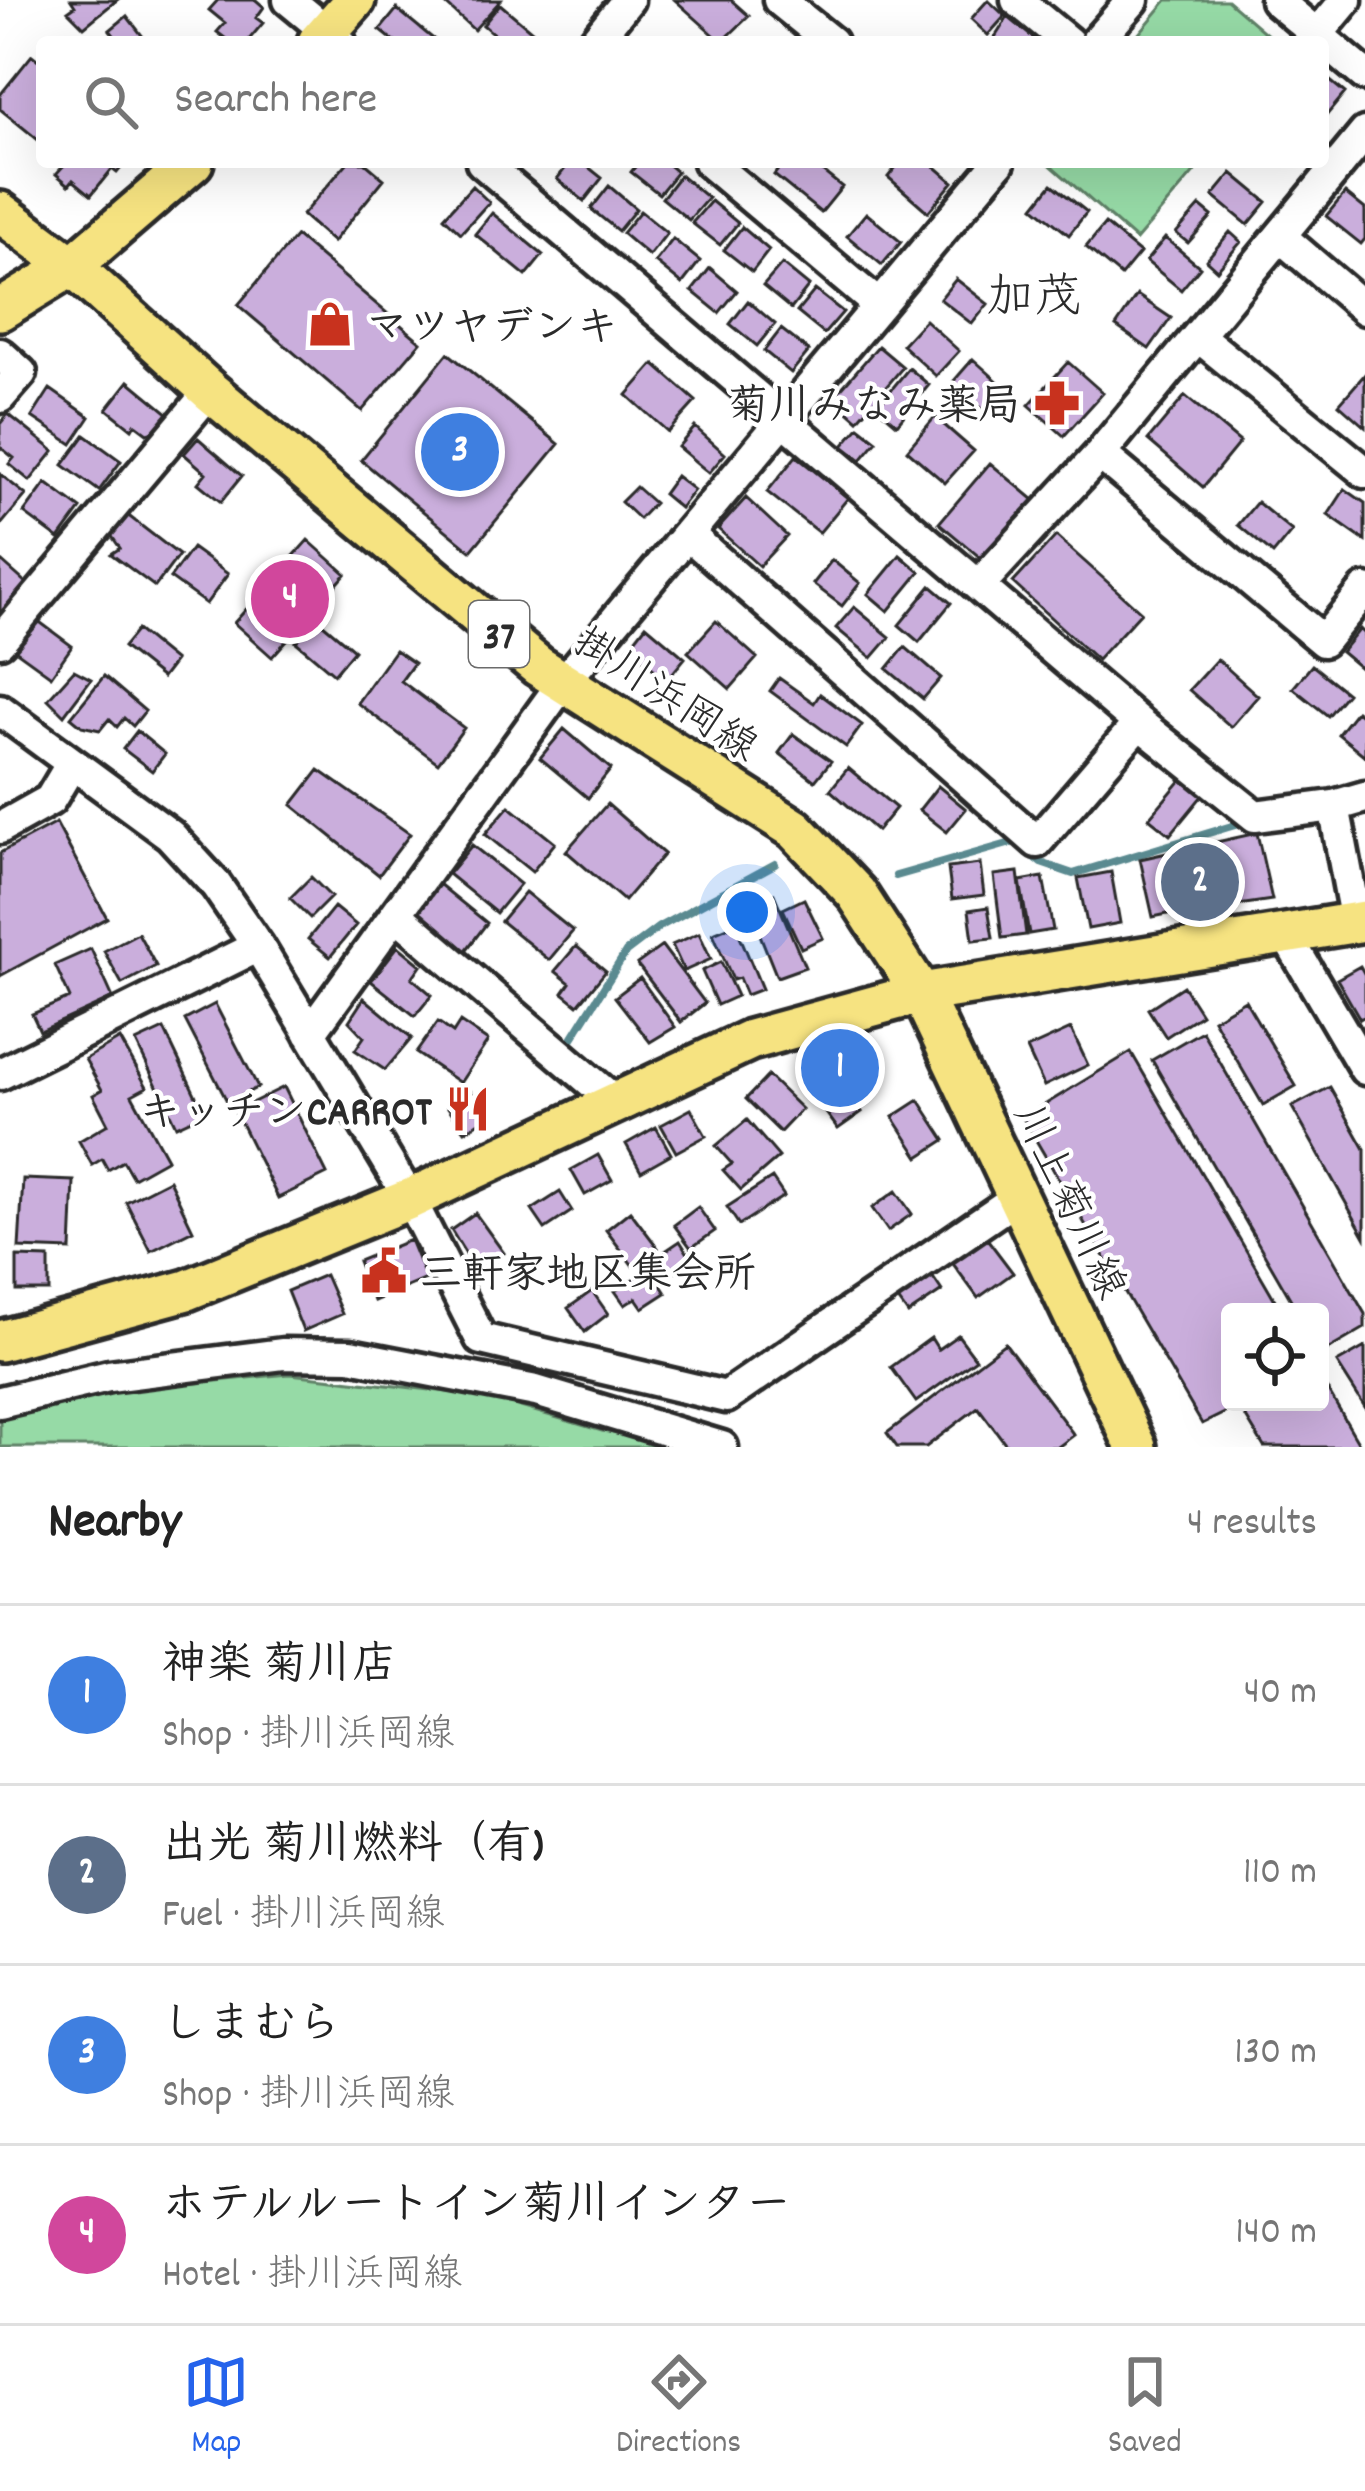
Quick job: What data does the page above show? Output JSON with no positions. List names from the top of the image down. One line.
{"streets":{"main road":["37","掛川浜岡線","川上菊川線"]},"crossings":[["掛川浜岡線","川上菊川線"]],"districts":["加茂"],"places":{"shop":["マツヤデンキ"],"pharmacy":["菊川みなみ薬局"],"restaurant":["キッチンCARROT"],"public building":["三軒家地区集会所"]},"page":{"search":"Search here","pins":["3","4","2","1"],"heading":["Nearby","4 results"],"list":[{"mark":"1","name":"神楽 菊川店","note":"Shop · 掛川浜岡線","value":"40 m"},{"mark":"2","name":"出光 菊川燃料（有)","note":"Fuel · 掛川浜岡線","value":"110 m"},{"mark":"3","name":"しまむら","note":"Shop · 掛川浜岡線","value":"130 m"},{"mark":"4","name":"ホテルルートイン菊川インター","note":"Hotel · 掛川浜岡線","value":"140 m"}],"nav":["Map","Directions","Saved"]}}
